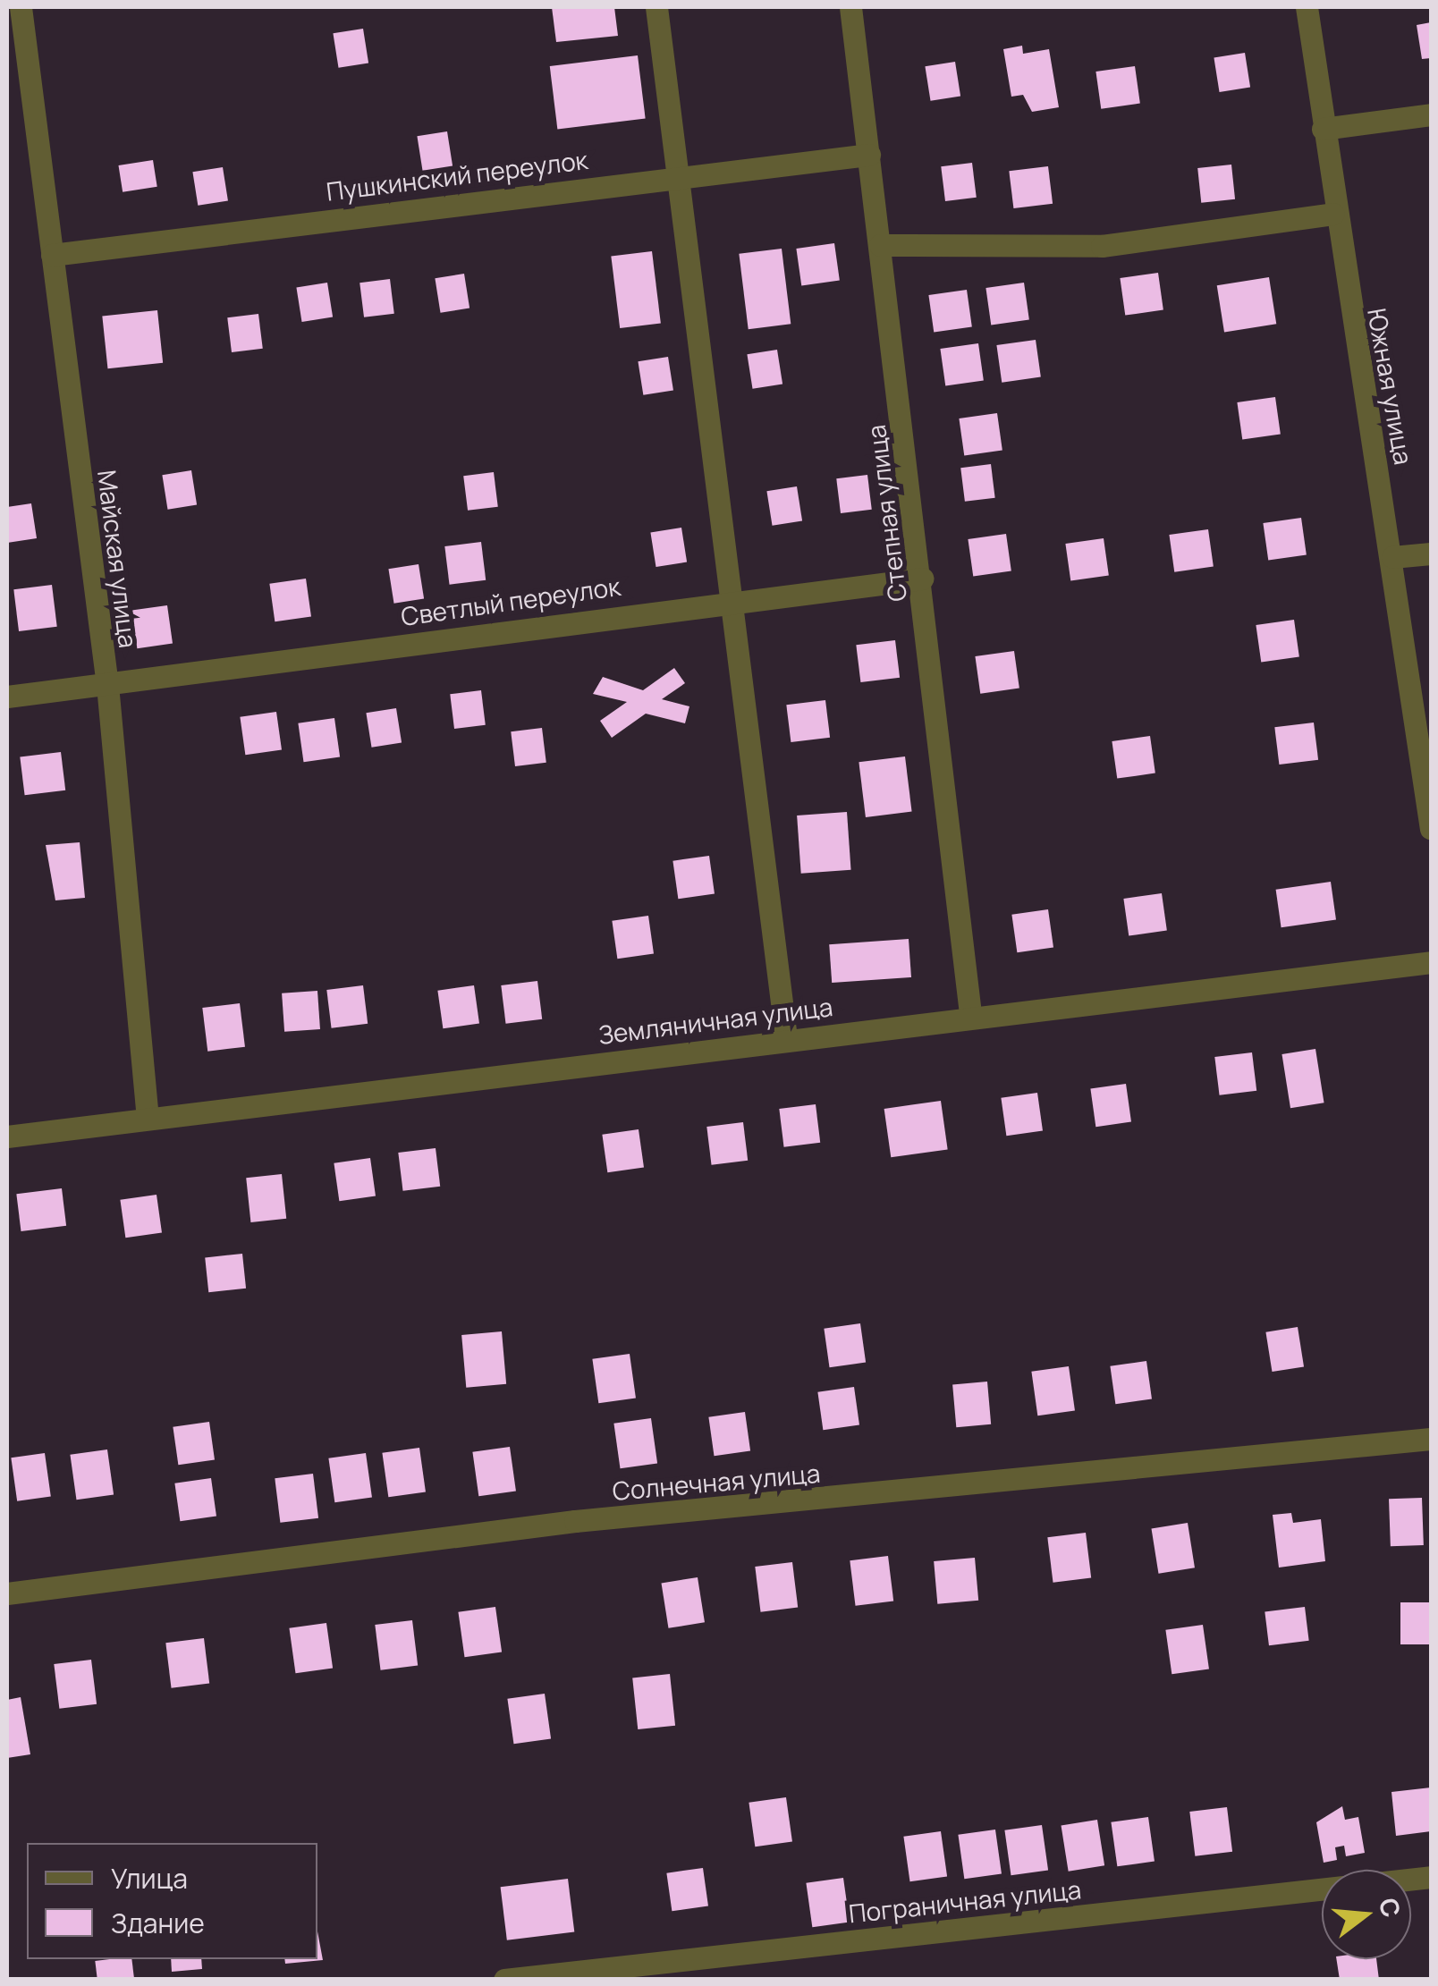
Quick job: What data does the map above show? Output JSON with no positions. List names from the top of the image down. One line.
{"streets":{"street":["Пушкинский переулок","Южная улица","Степная улица","Майская улица","Светлый переулок","Земляничная улица","Солнечная улица","Пограничная улица"]},"crossings":[["Пушкинский переулок","Степная улица"],["Пушкинский переулок","Майская улица"],["Степная улица","Светлый переулок"],["Степная улица","Земляничная улица"],["Майская улица","Светлый переулок"],["Майская улица","Земляничная улица"]],"legend":["Улица","Здание"],"north":"right"}
